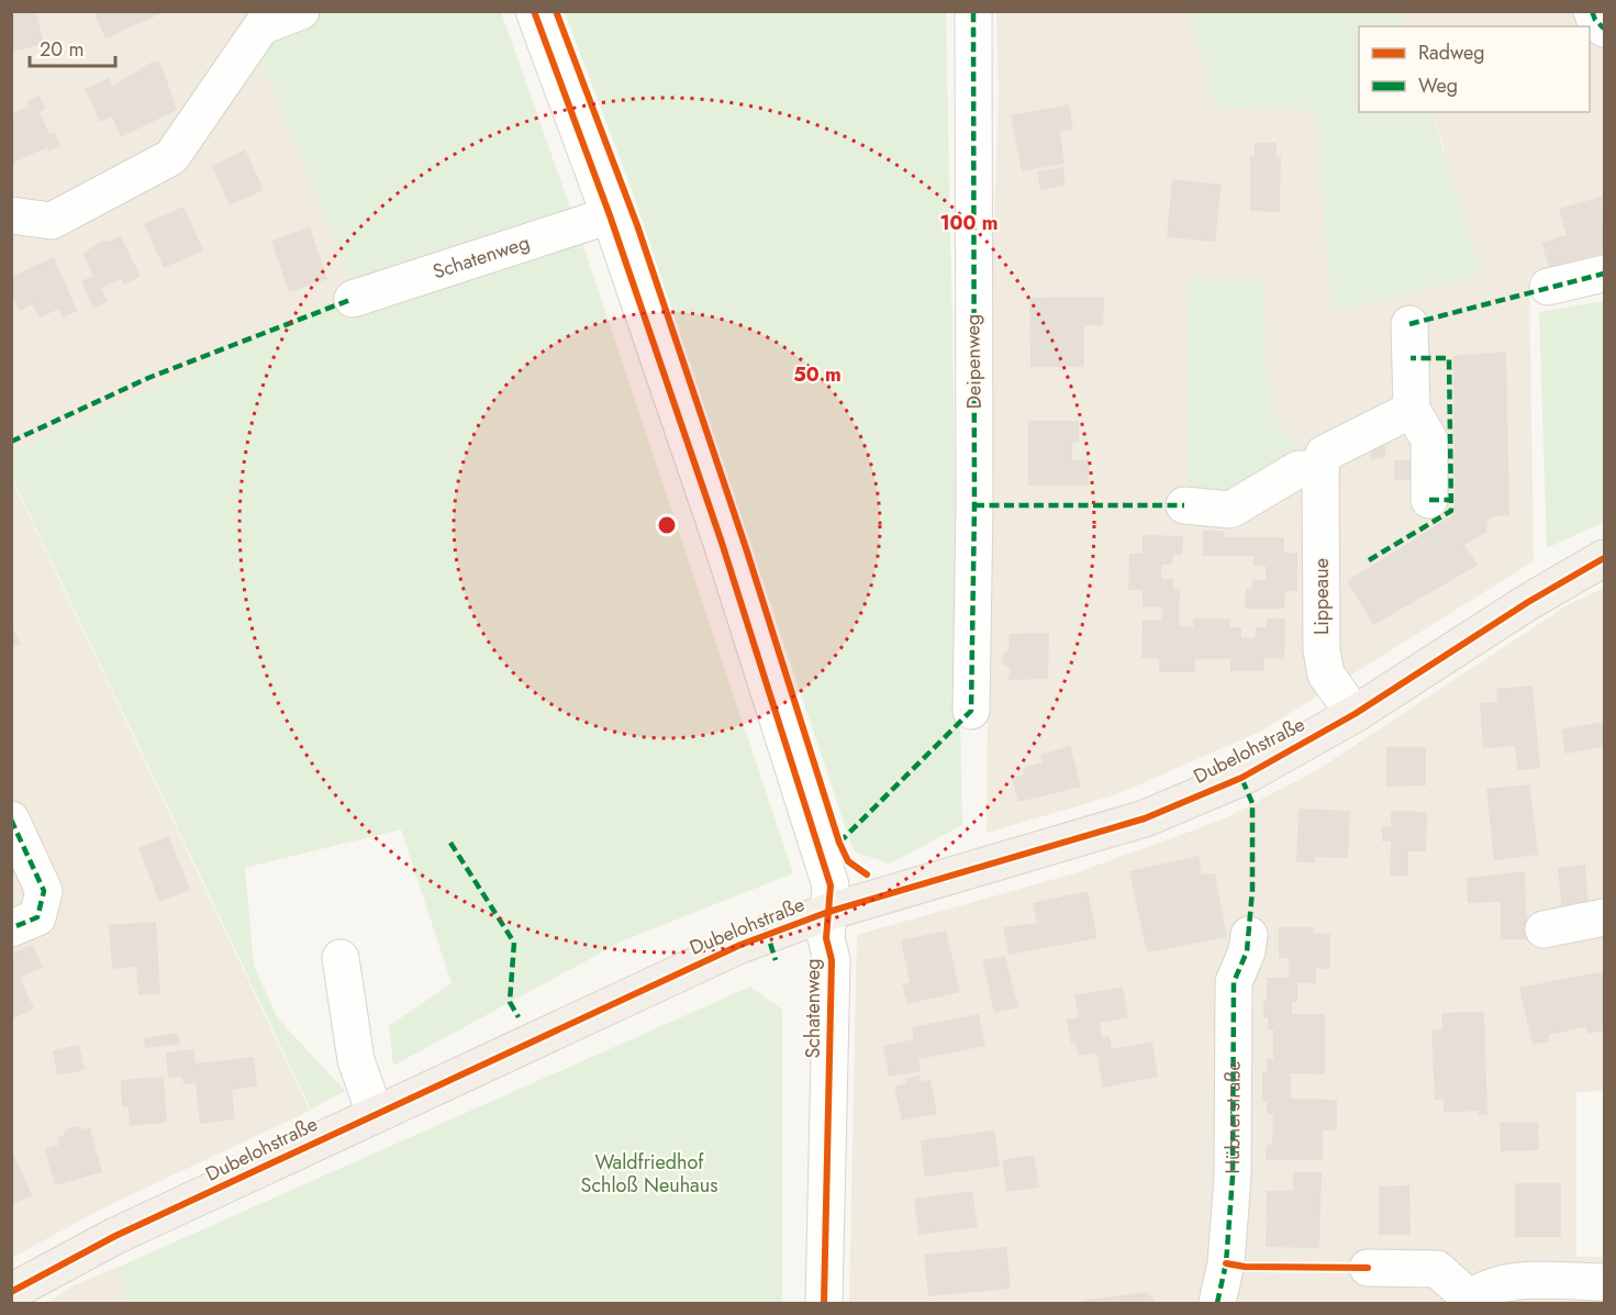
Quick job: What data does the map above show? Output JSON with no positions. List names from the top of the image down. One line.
{"streets":{"main road":["Dubelohstraße"],"street":["Schatenweg","Deipenweg","Lippeaue","Hübnerstraße"]},"crossings":[["Schatenweg","Dubelohstraße"],["Lippeaue","Dubelohstraße"]],"parks":["Waldfriedhof Schloß Neuhaus"],"legend":["Radweg","Weg"],"scale_bar":"20 m","rings":["100 m","50 m"]}
